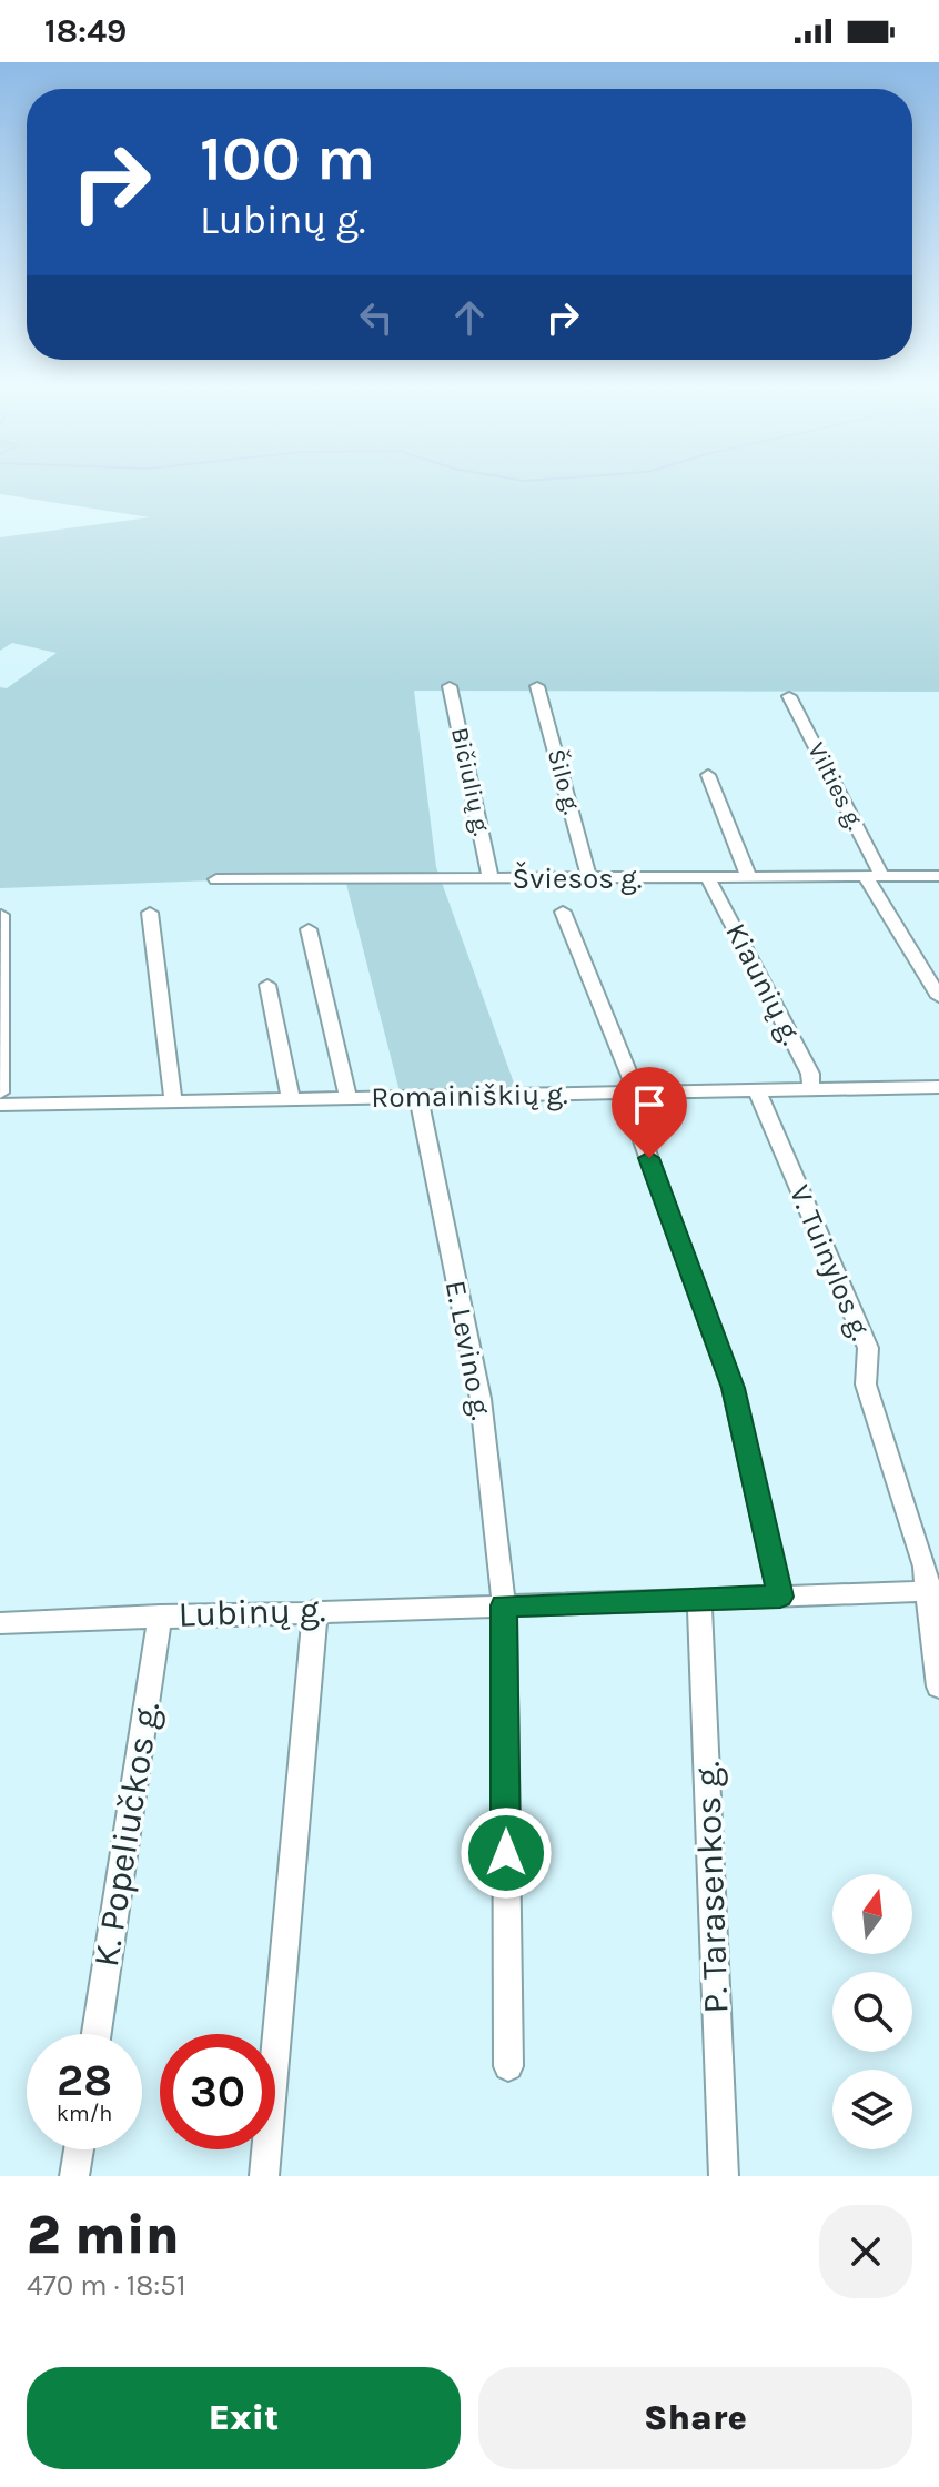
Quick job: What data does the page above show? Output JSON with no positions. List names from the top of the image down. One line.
{"streets":{"street":["Bičiulių g.","Šilo g.","Vilties g.","Šviesos g.","Kiaunių g.","Romainiškių g.","V. Tuinylos g.","E. Levino g.","Lubinų g.","K. Popeliučkos g.","P. Tarasenkos g."]},"crossings":[["Bičiulių g.","Šviesos g."],["Šilo g.","Šviesos g."],["Vilties g.","Šviesos g."],["Šviesos g.","Kiaunių g."],["Kiaunių g.","Romainiškių g."],["Romainiškių g.","V. Tuinylos g."],["Romainiškių g.","E. Levino g."],["V. Tuinylos g.","Lubinų g."],["E. Levino g.","Lubinų g."],["Lubinų g.","K. Popeliučkos g."],["Lubinų g.","P. Tarasenkos g."]],"north":"top","page":{"status":"18:49","turn":["100 m","Lubinų g."],"speed":"28 km/h","limit":"30","heading":["2 min","470 m · 18:51"],"buttons":["Exit","Share"]}}
